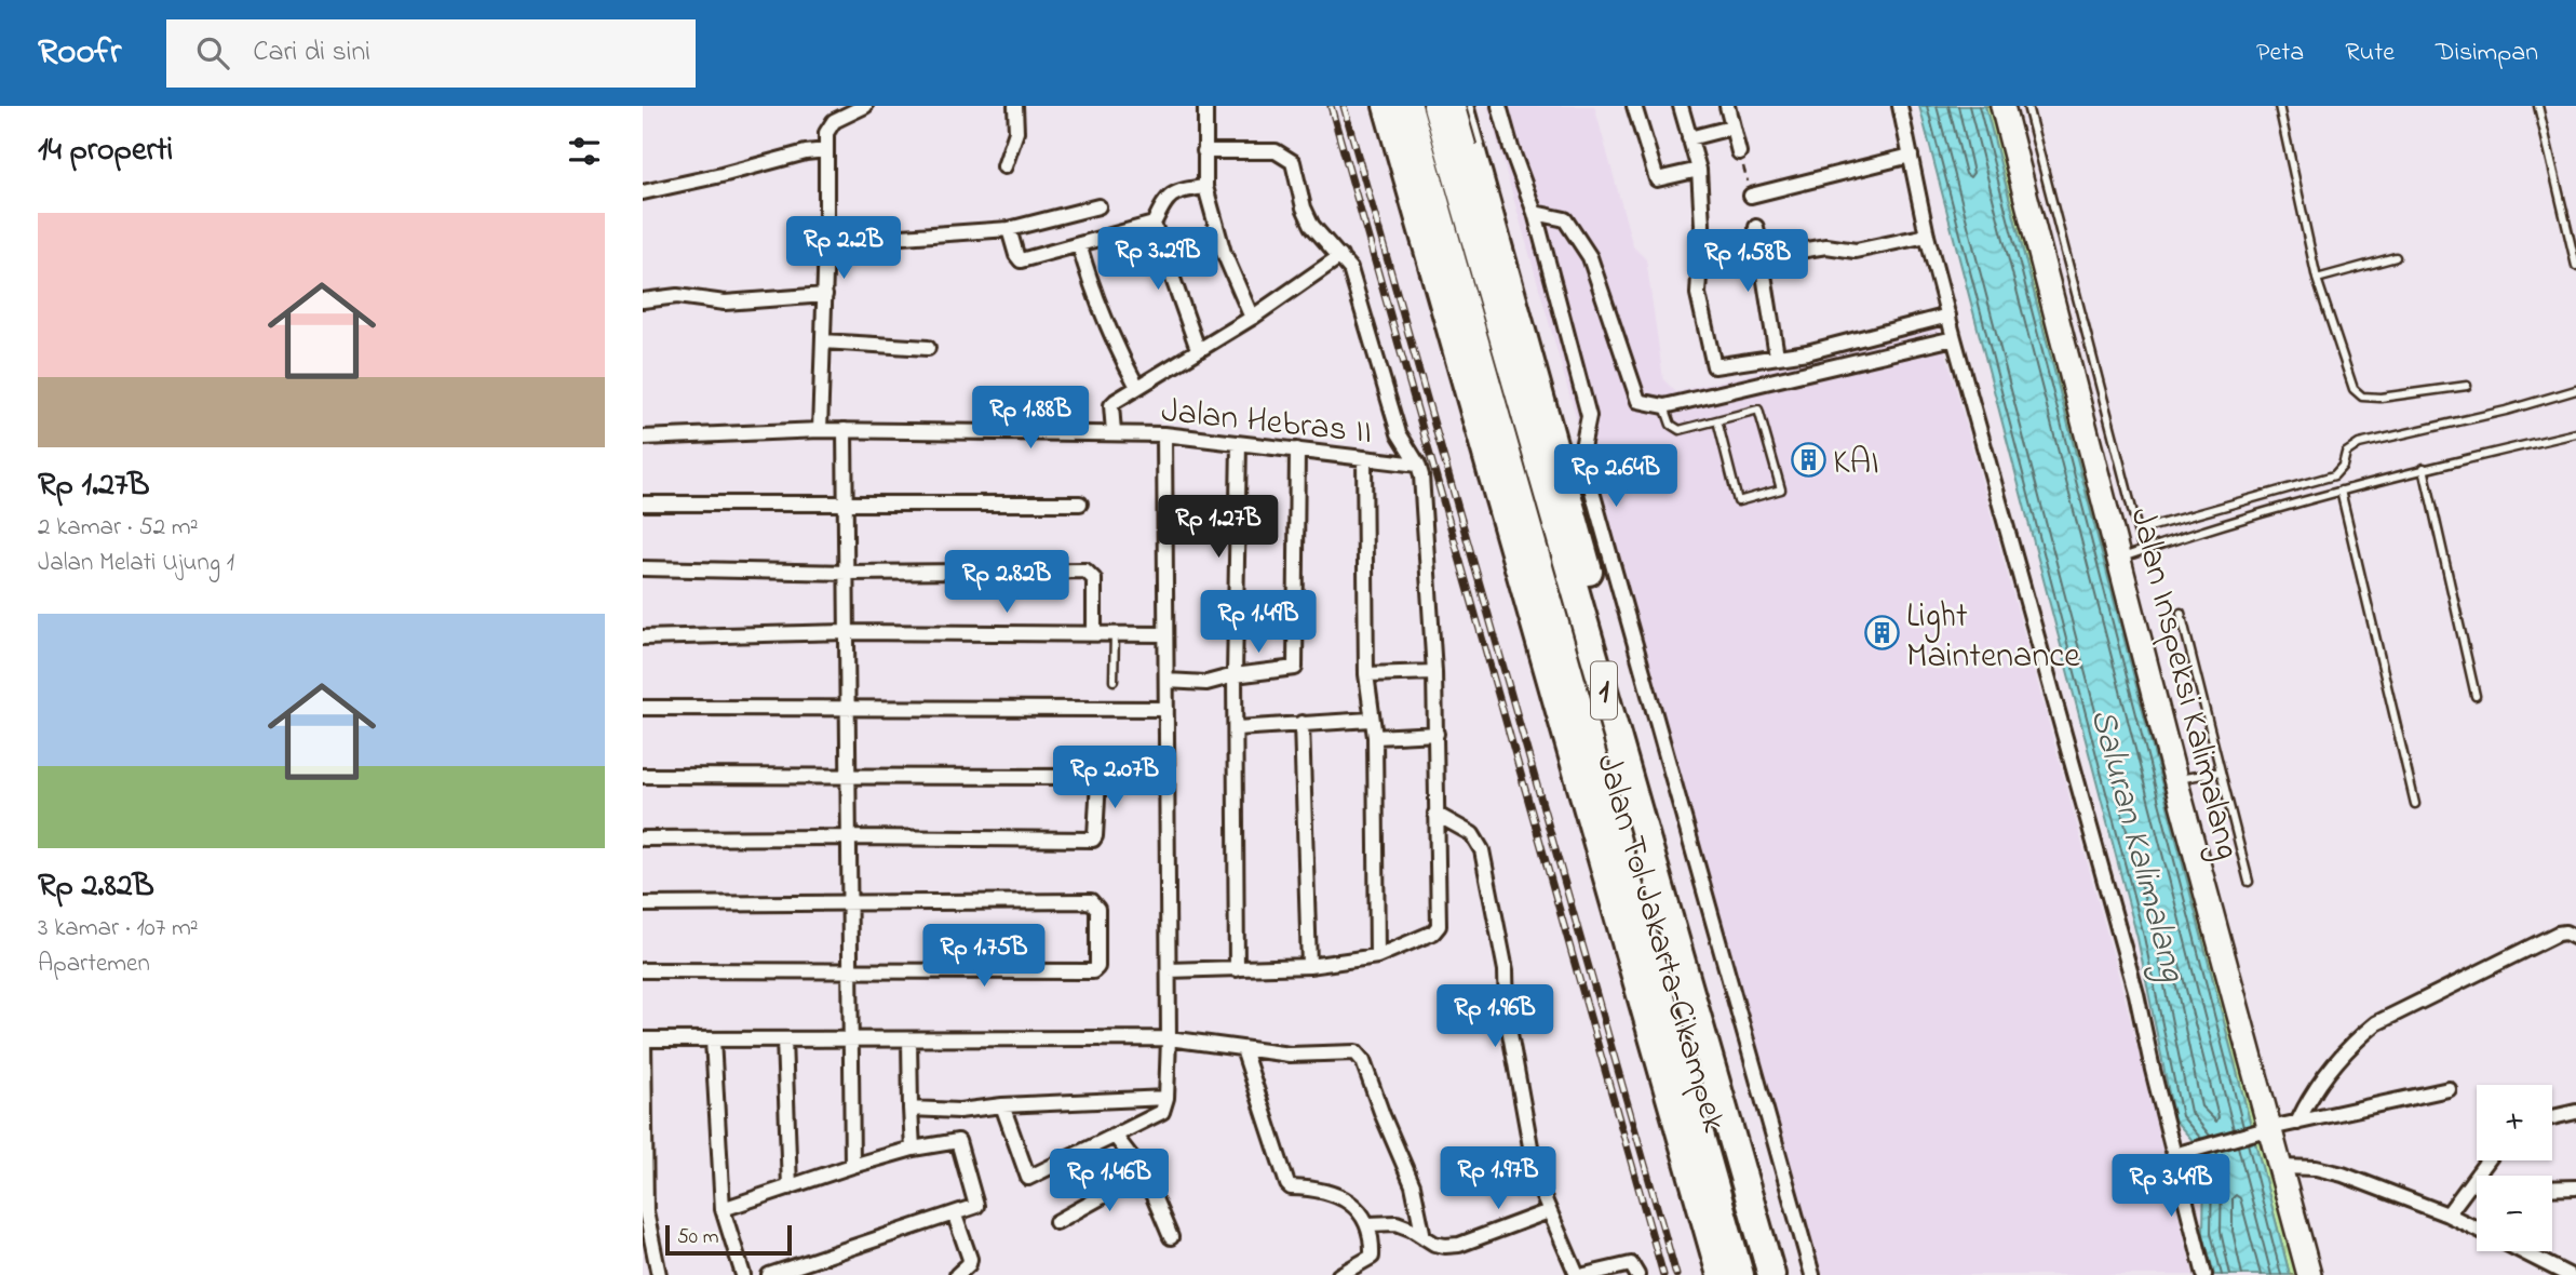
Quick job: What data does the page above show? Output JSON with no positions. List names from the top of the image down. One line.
{"streets":{"highway":["1","Jalan Tol Jakarta–Cikampek"],"main road":["Jalan Inspeksi Kalimalang"],"street":["Jalan Hebras II"]},"water":["Saluran Kalimalang"],"places":{"building":["KAI","Light Maintenance"]},"scale_bar":"50 m","page":{"header":"Roofr","search":"Cari di sini","nav":["Peta","Rute","Disimpan"],"heading":"14 properti","list":[{"name":"Rp 1.27B","note":"2 kamar · 52 m² · Jalan Melati Ujung 1"},{"name":"Rp 2.82B","note":"3 kamar · 107 m² · Apartemen"}],"price":["Rp 2.2B","Rp 3.29B","Rp 1.58B","Rp 1.88B","Rp 2.64B","Rp 1.27B","Rp 2.82B","Rp 1.49B","Rp 2.07B","Rp 1.75B","Rp 1.96B","Rp 1.97B","Rp 1.46B","Rp 3.49B"],"map_buttons":["+","−"],"scale":"50 m"}}
